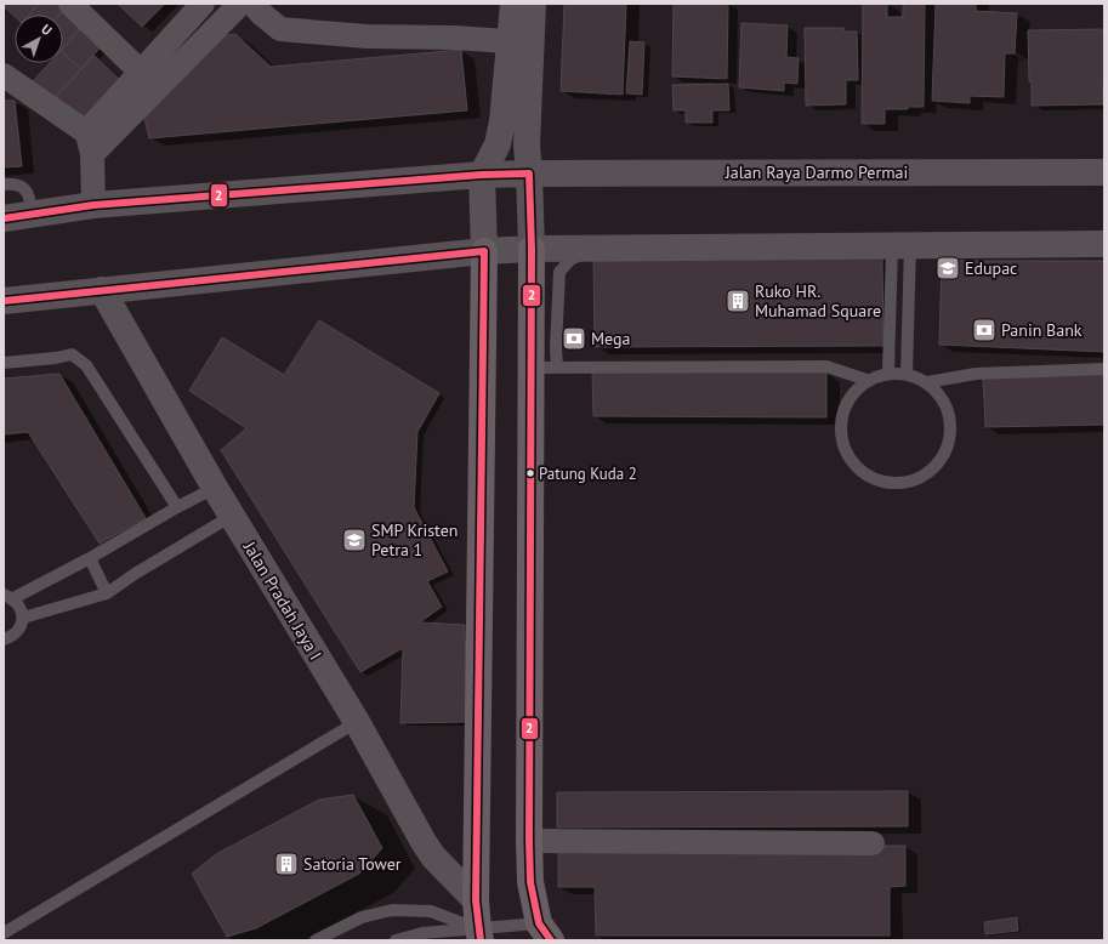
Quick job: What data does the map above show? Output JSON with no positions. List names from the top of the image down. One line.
{"streets":{"street":["Jalan Raya Darmo Permai","Jalan Pradah Jaya I"]},"places":{"school or university":["Edupac","SMP Kristen Petra 1"],"building":["Ruko HR. Muhamad Square","Satoria Tower"],"bank":["Panin Bank","Mega"],"other":["Patung Kuda 2"]},"lines":["transit line 2"],"north":"top right"}
